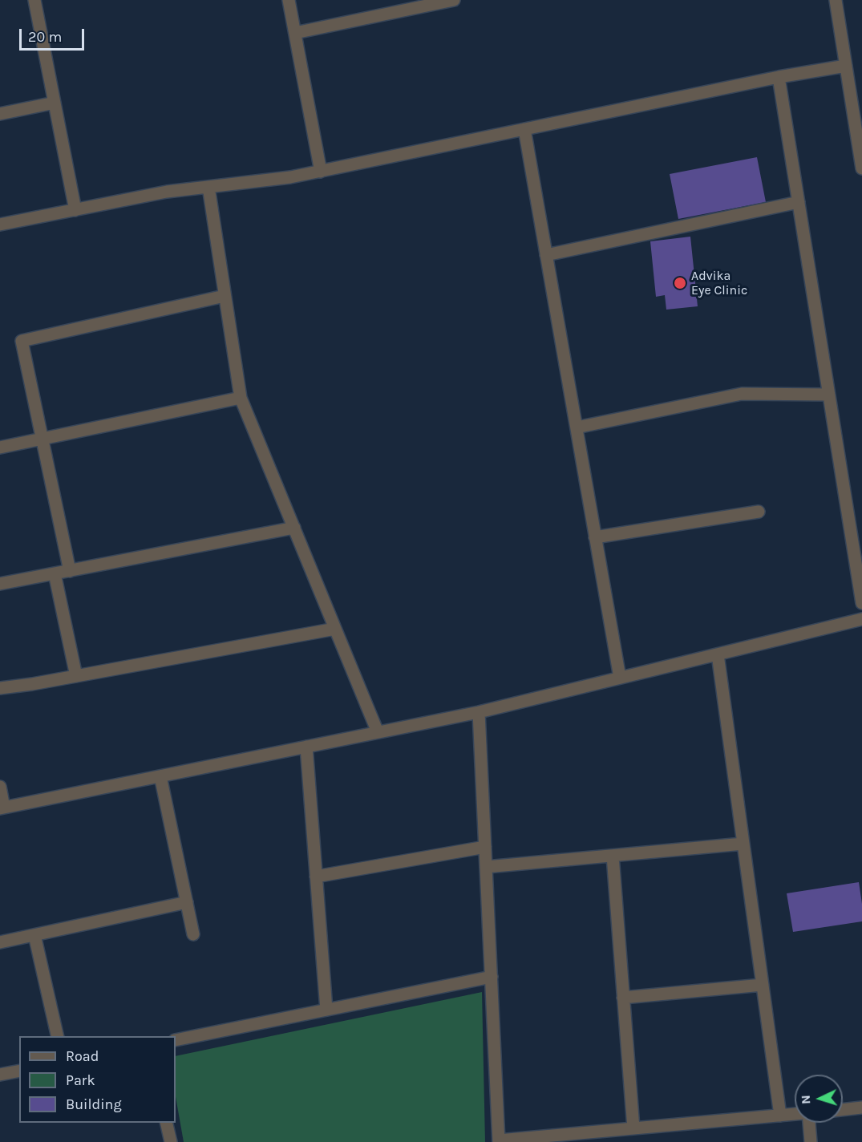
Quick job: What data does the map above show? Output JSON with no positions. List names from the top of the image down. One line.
{"places":["Advika Eye Clinic"],"legend":["Road","Park","Building"],"scale_bar":"20 m","north":"left"}
